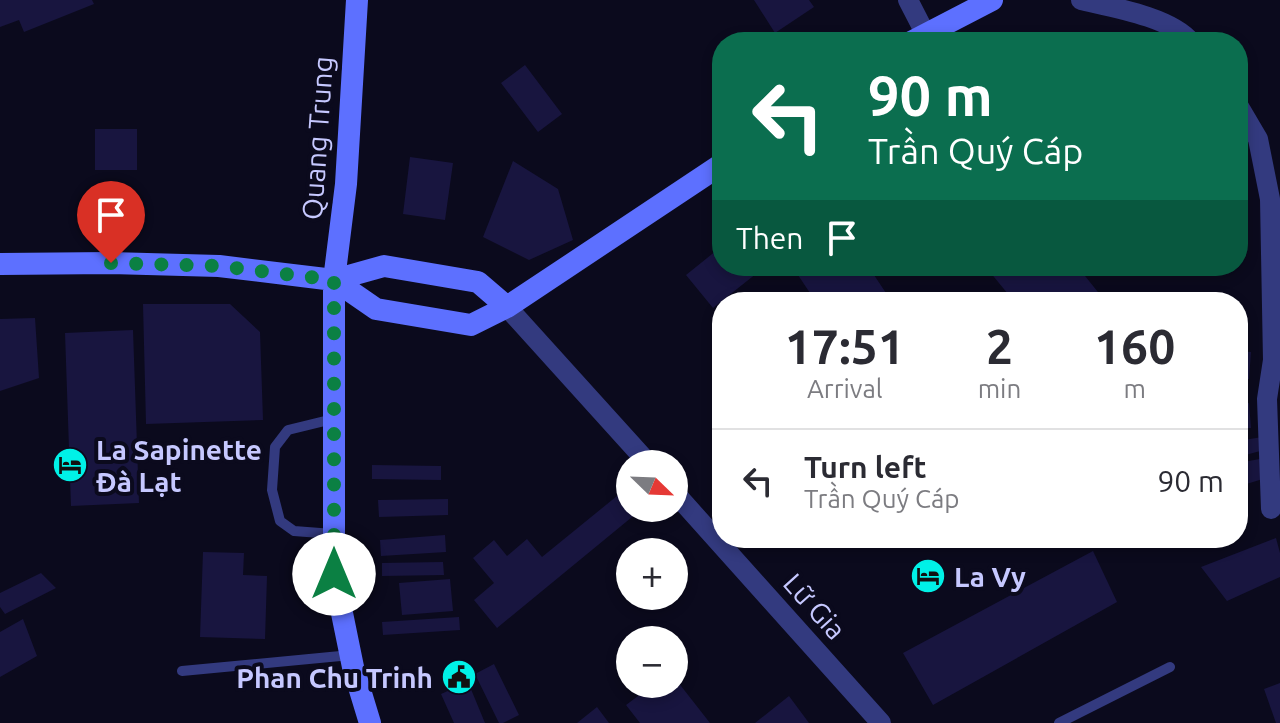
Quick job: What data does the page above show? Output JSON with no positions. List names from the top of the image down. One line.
{"streets":{"main road":["Quang Trung"],"street":["Lữ Gia"]},"places":{"hotel":["La Sapinette Đà Lạt","La Vy"],"public building":["Phan Chu Trinh"]},"north":"bottom right","page":{"turn":["90 m","Trần Quý Cáp"],"then":"Then","eta":["17:51","Arrival","2","min","160","m"],"list":[{"name":"Turn left","note":"Trần Quý Cáp","value":"90 m"}],"map_buttons":["+","−"]}}
